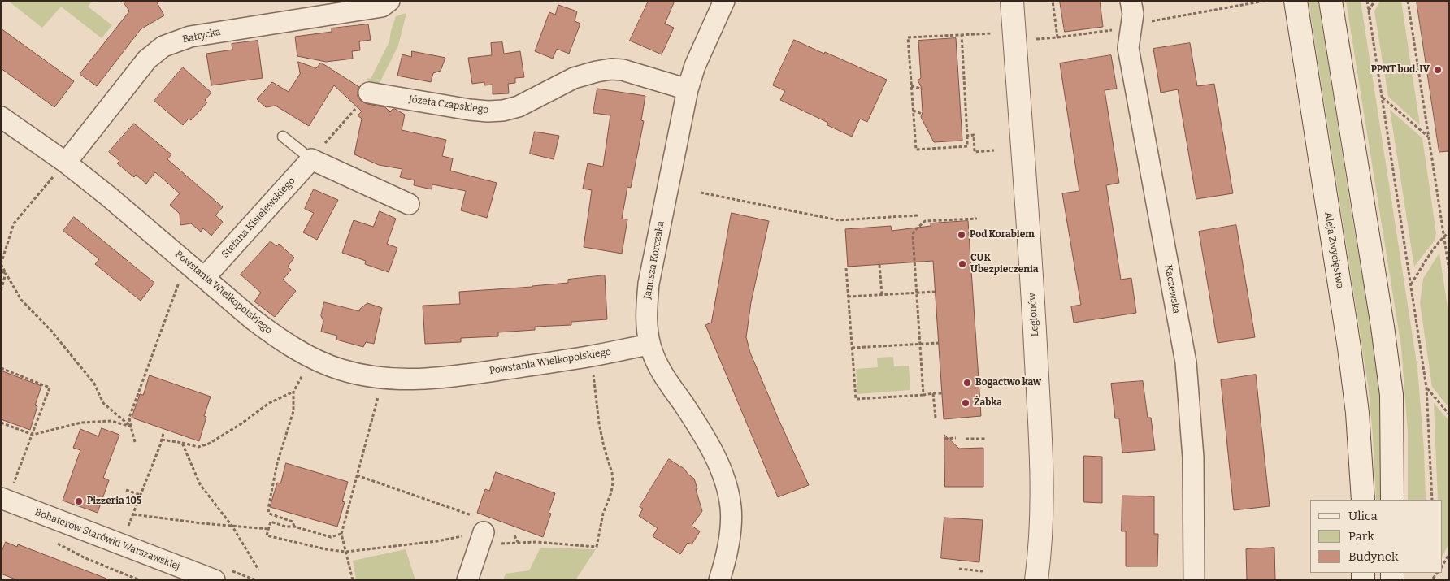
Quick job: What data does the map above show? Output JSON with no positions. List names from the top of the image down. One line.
{"streets":{"main road":["Aleja Zwycięstwa","Legionów"],"street":["Bałtycka","Józefa Czapskiego","Stefana Kisielewskiego","Janusza Korczaka","Kaczewska","Powstania Wielkopolskiego","Bohaterów Starówki Warszawskiej"]},"crossings":[["Bałtycka","Powstania Wielkopolskiego"],["Józefa Czapskiego","Janusza Korczaka"],["Stefana Kisielewskiego","Powstania Wielkopolskiego"],["Janusza Korczaka","Powstania Wielkopolskiego"]],"places":["PPNT bud. IV","Pod Korabiem","CUK Ubezpieczenia","Bogactwo kaw","Żabka","Pizzeria 105"],"legend":["Ulica","Park","Budynek"]}
